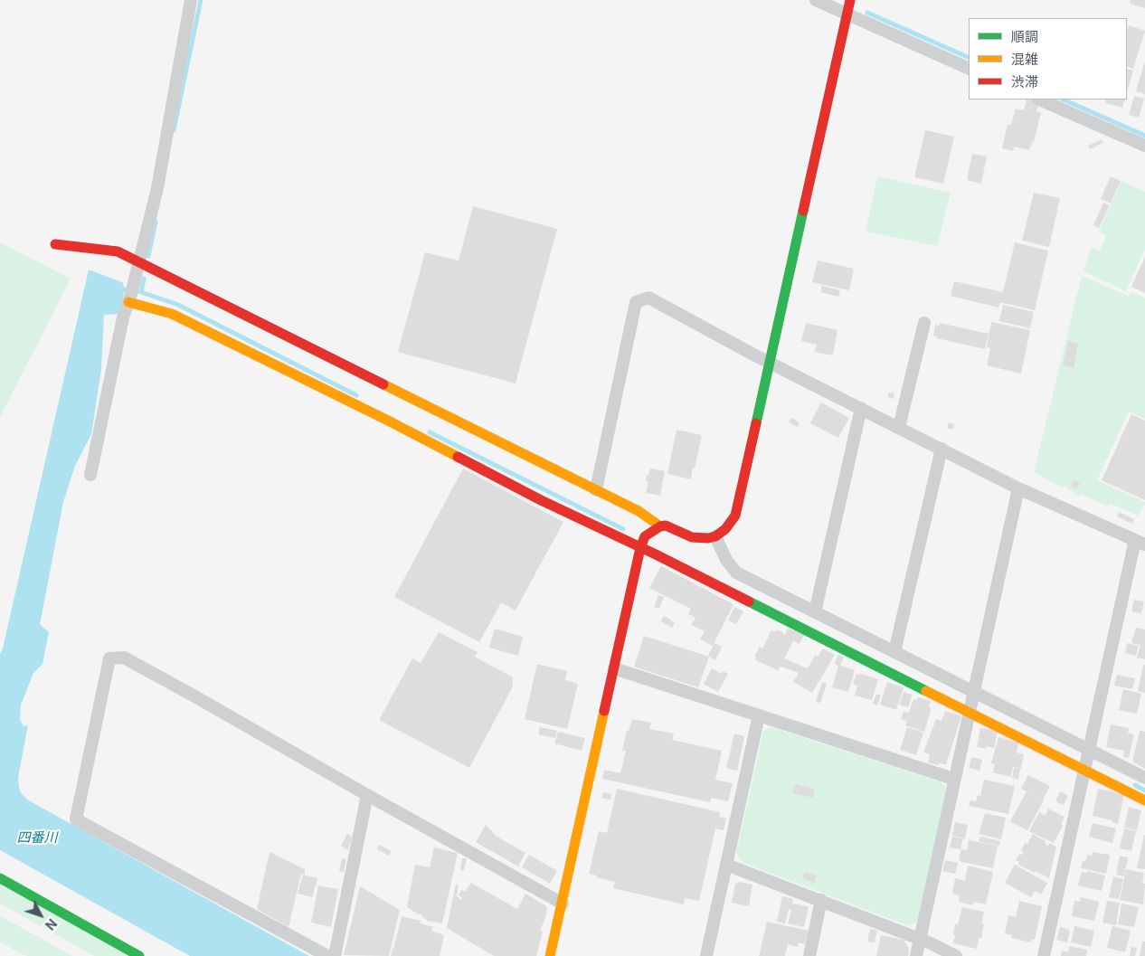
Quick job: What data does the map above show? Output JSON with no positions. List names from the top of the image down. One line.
{"water":["四番川"],"legend":["順調","混雑","渋滞"],"north":"bottom right"}
